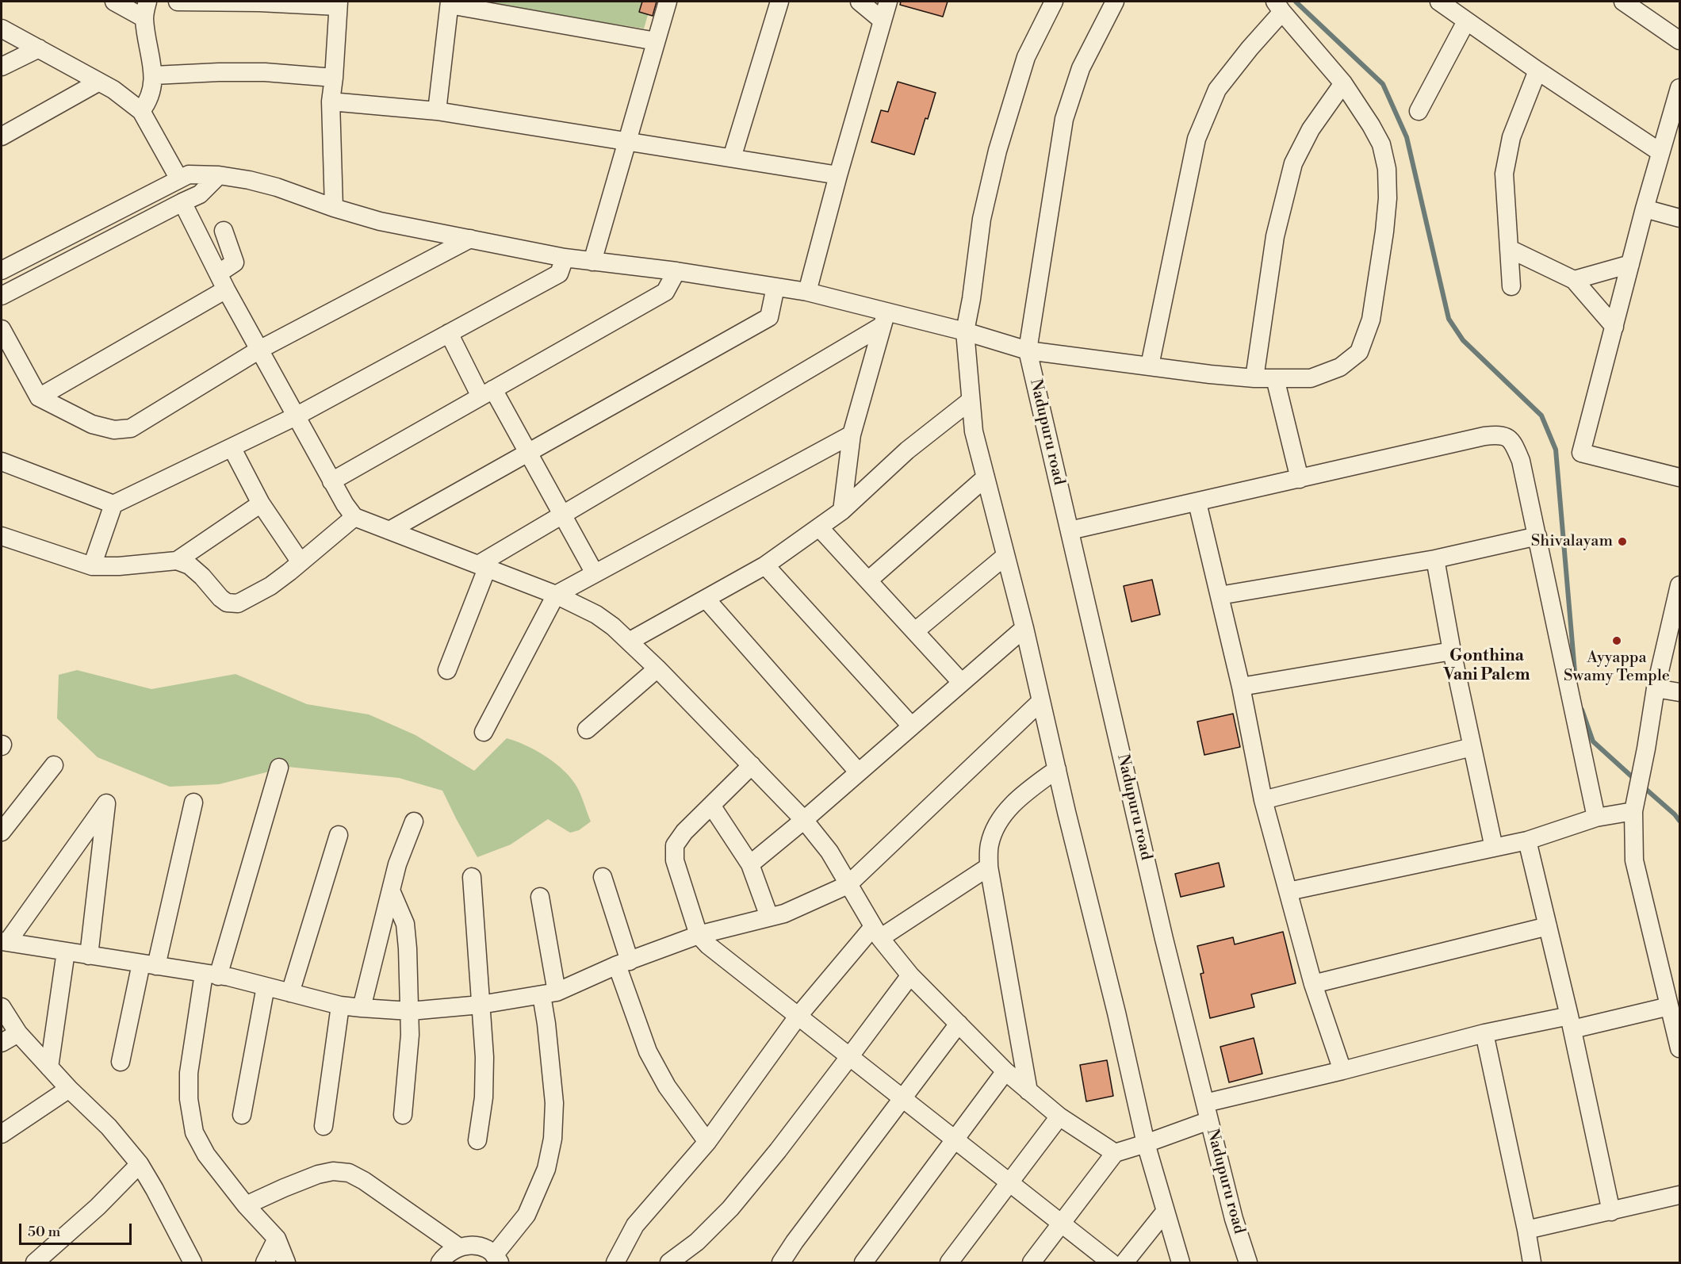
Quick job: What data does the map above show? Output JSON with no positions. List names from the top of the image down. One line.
{"streets":{"street":["Nadupuru road"]},"districts":["Gonthina Vani Palem"],"places":["Shivalayam","Ayyappa Swamy Temple"],"scale_bar":"50 m"}
